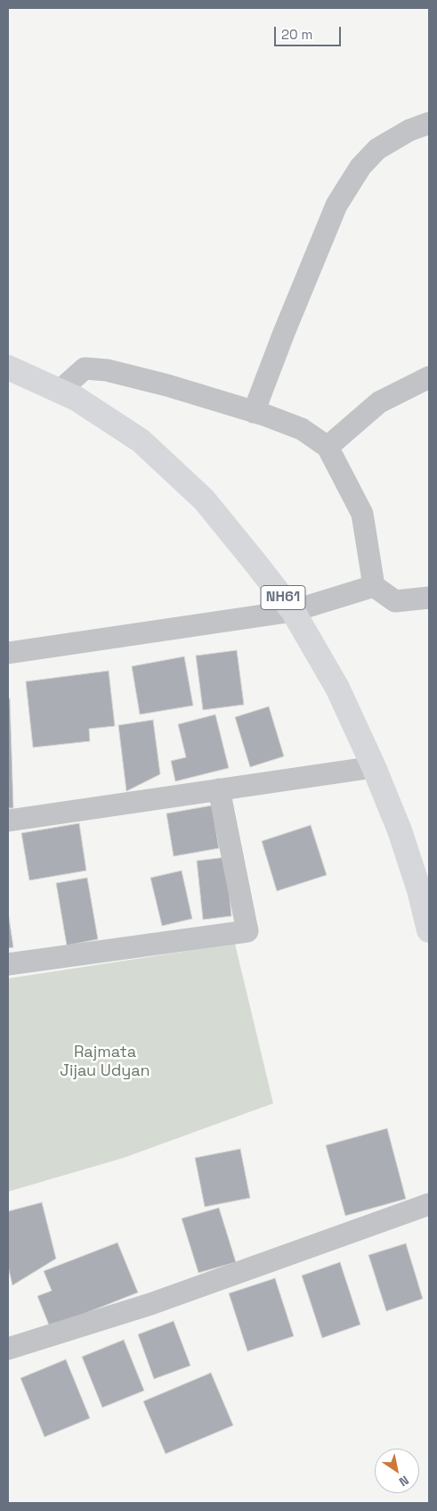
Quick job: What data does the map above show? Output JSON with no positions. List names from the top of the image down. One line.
{"streets":{"highway":["NH61"]},"parks":["Rajmata Jijau Udyan"],"scale_bar":"20 m","north":"bottom right"}
